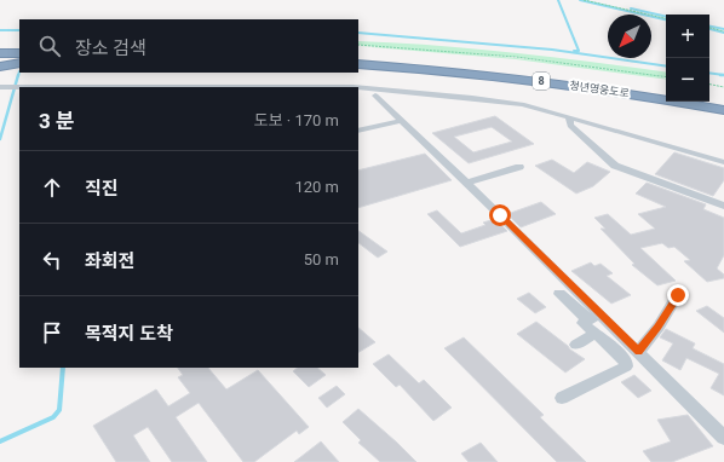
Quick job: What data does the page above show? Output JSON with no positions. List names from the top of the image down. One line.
{"streets":{"highway":["8","청년영웅도로"]},"north":"bottom left","page":{"map_buttons":["+","−"],"search":"장소 검색","heading":["3 분","도보 · 170 m"],"list":[["직진","120 m"],["좌회전","50 m"],"목적지 도착"]}}
